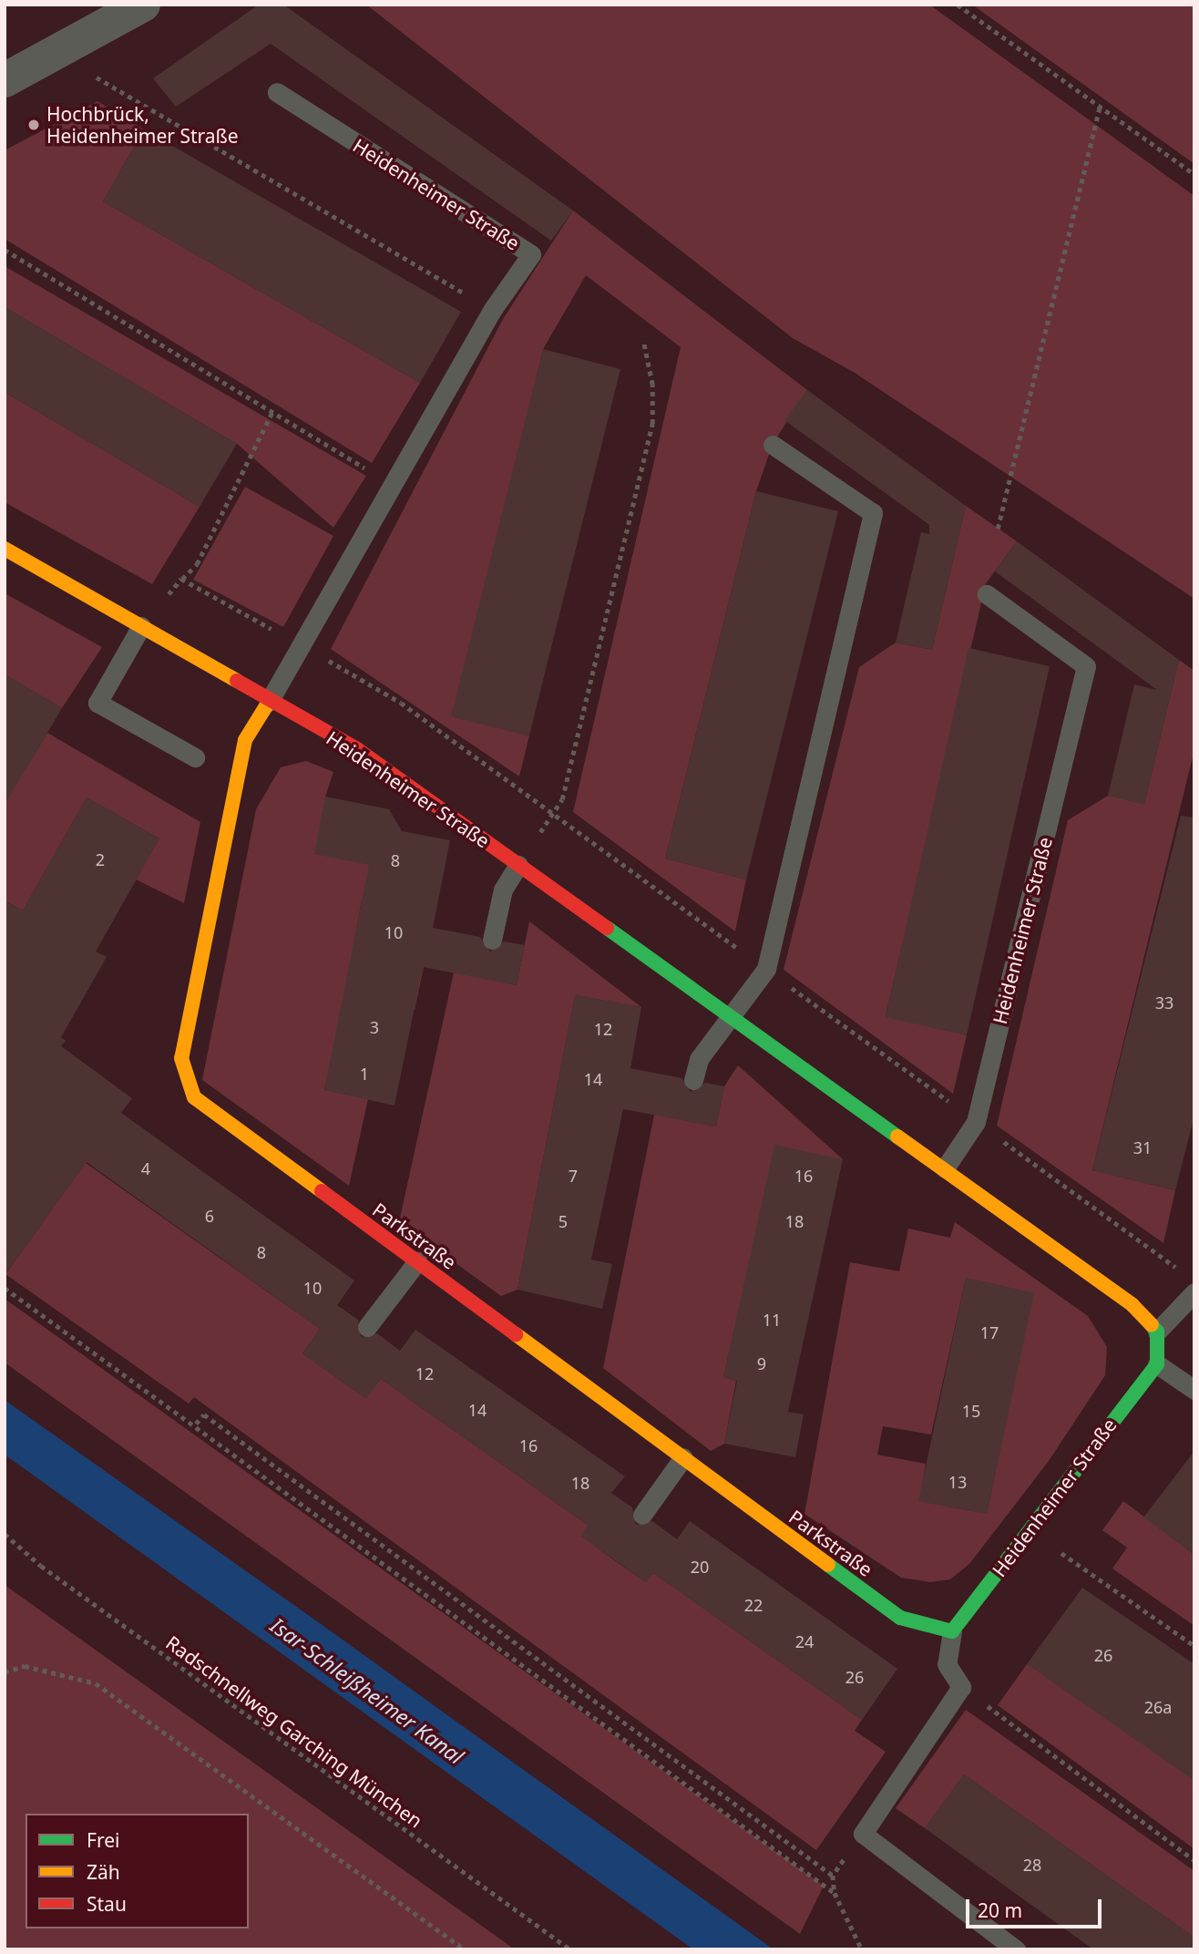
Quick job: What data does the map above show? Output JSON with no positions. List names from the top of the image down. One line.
{"streets":{"street":["Heidenheimer Straße","Parkstraße"],"path":["Radschnellweg Garching München"]},"crossings":[["Heidenheimer Straße","Parkstraße"]],"water":["Isar-Schleißheimer Kanal"],"places":["Hochbrück, Heidenheimer Straße"],"house_numbers":["2","8","10","33","3","12","1","14","31","4","7","16","6","5","18","8","10","11","17","9","12","14","15","16","13","18","20","22","24","26","26","26a","28"],"legend":["Frei","Zäh","Stau"],"scale_bar":"20 m"}
